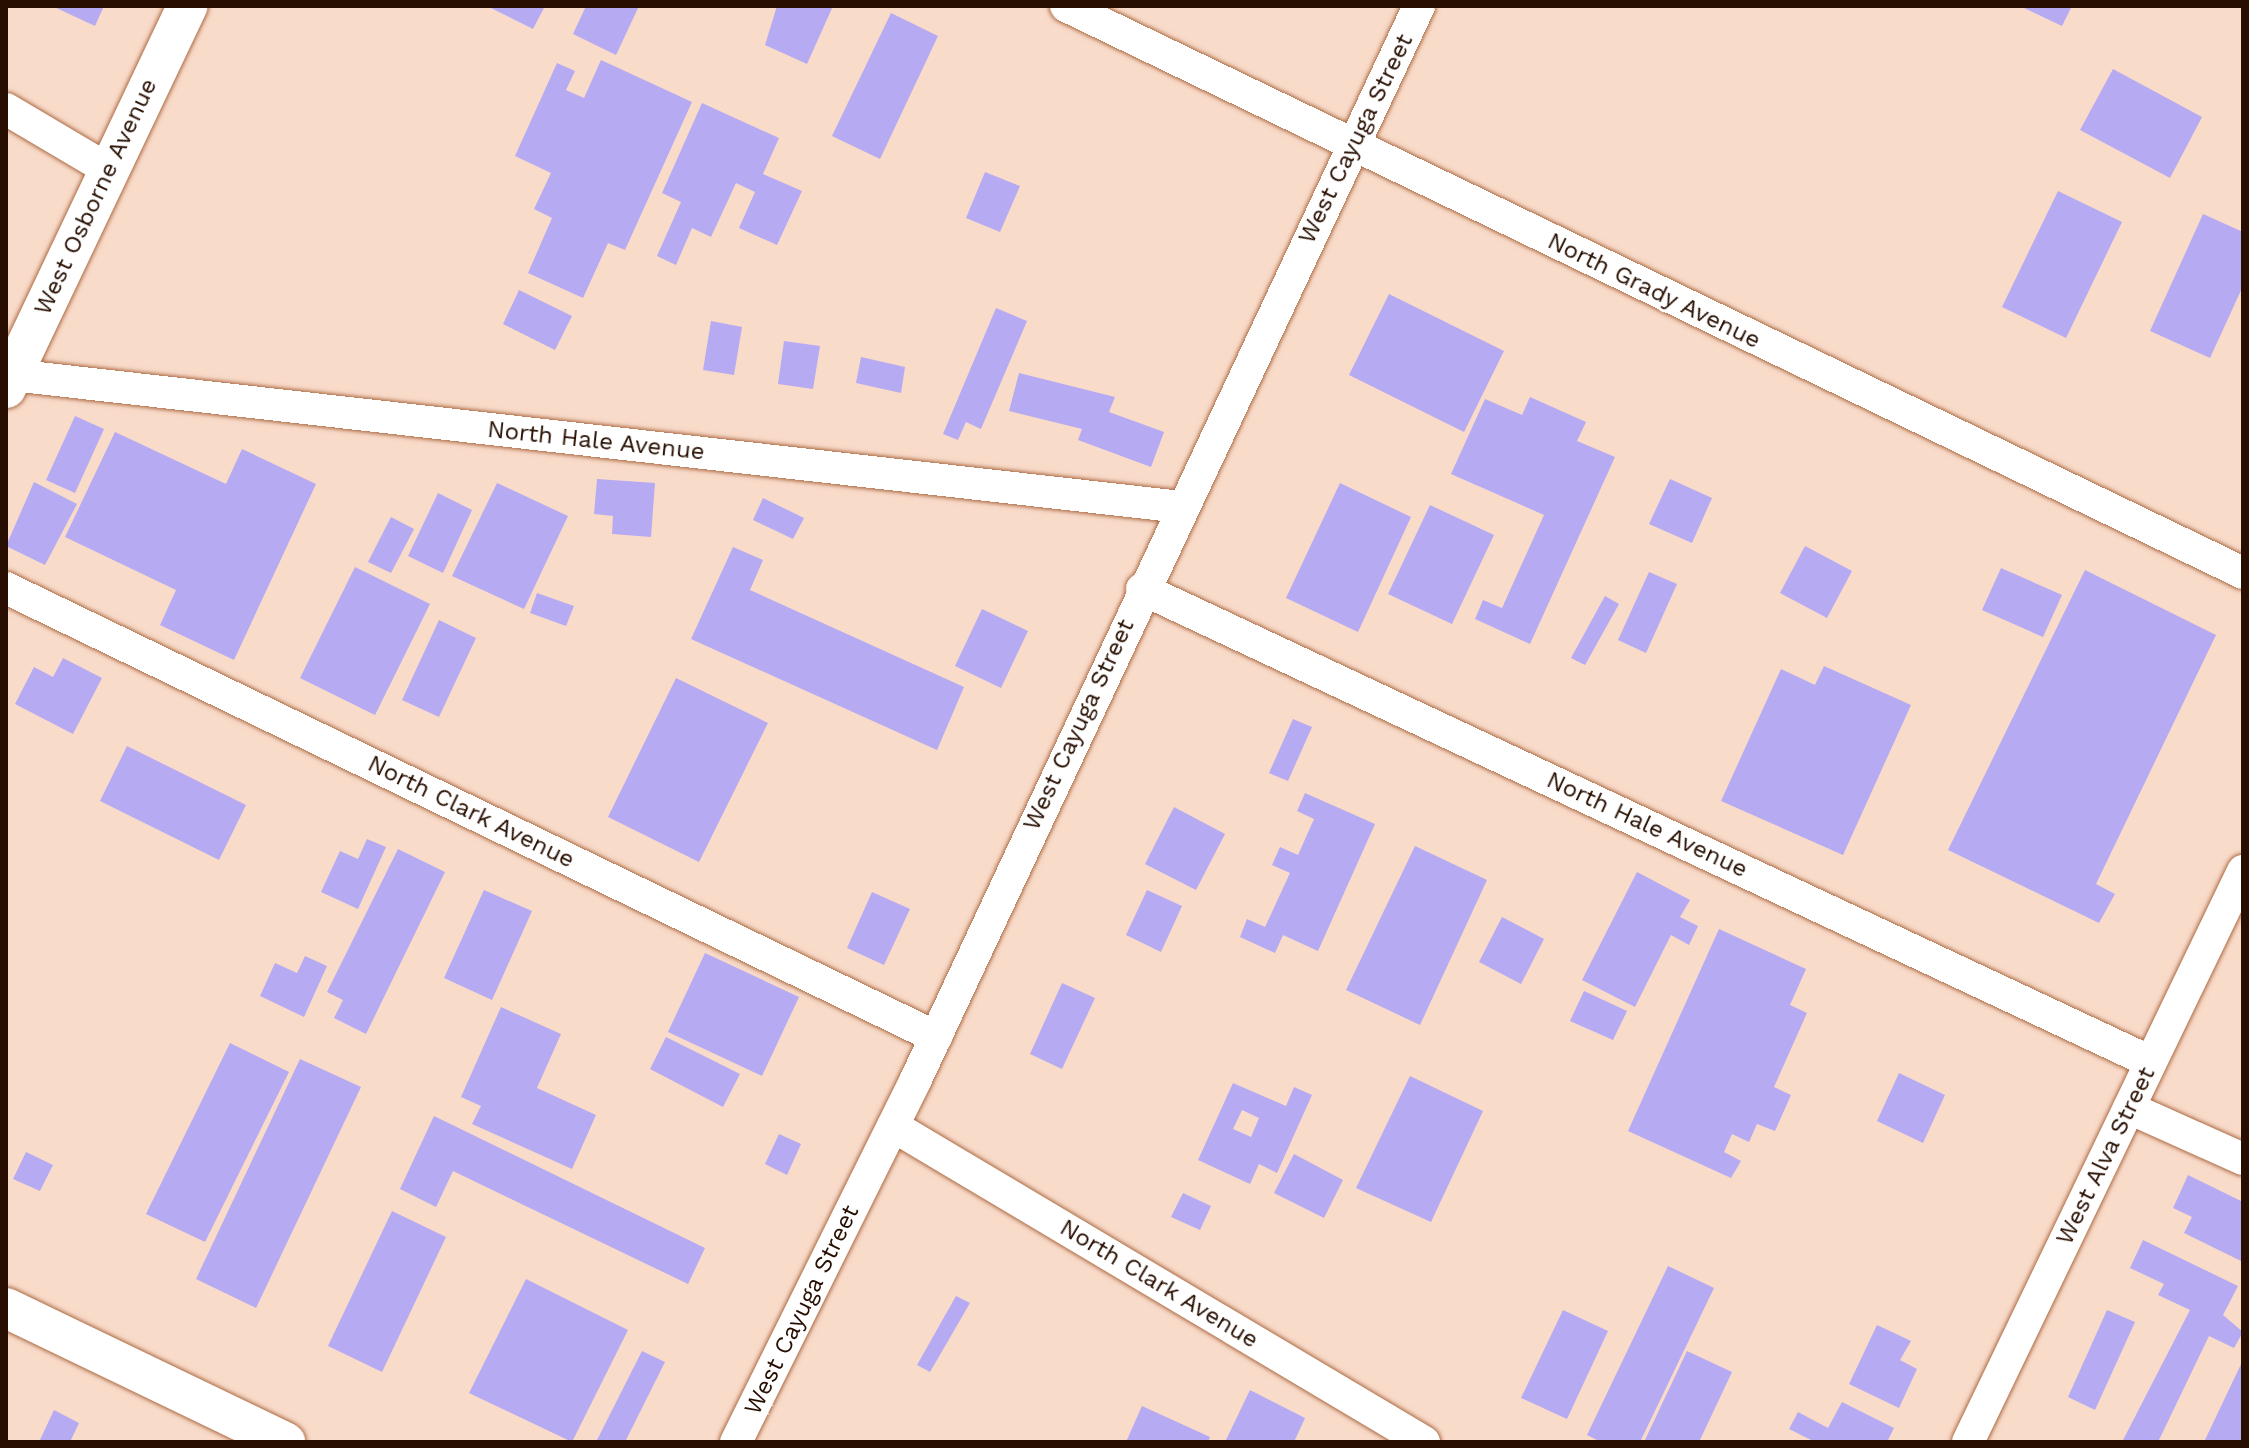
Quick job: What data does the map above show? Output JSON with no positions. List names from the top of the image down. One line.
{"streets":{"street":["West Cayuga Street","West Osborne Avenue","North Grady Avenue","North Hale Avenue","North Clark Avenue","West Alva Street"]},"crossings":[["West Cayuga Street","North Grady Avenue"],["West Cayuga Street","North Hale Avenue"],["West Cayuga Street","North Clark Avenue"],["West Osborne Avenue","North Hale Avenue"],["North Hale Avenue","West Alva Street"]]}
